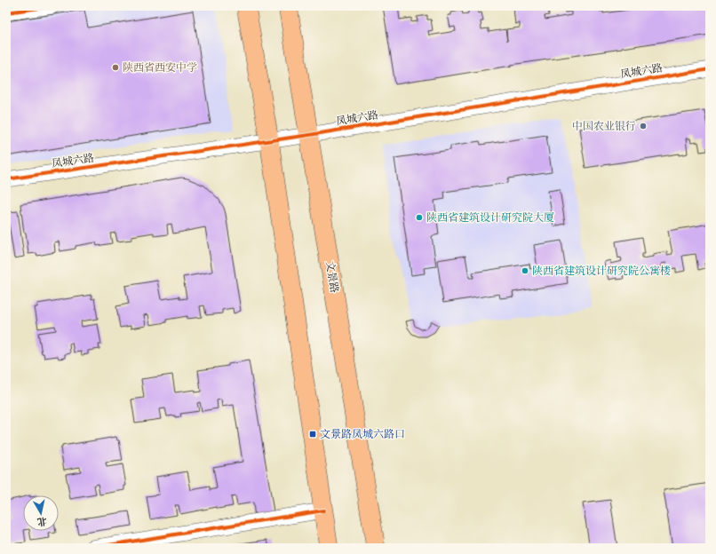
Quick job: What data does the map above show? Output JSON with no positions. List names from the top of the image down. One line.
{"streets":{"main road":["文景路"],"street":["凤城六路"]},"crossings":[["凤城六路","文景路"]],"places":{"other":["陕西省西安中学","中国农业银行","陕西省建筑设计研究院大厦","陕西省建筑设计研究院公寓楼"],"transit":["文景路凤城六路口"]},"north":"bottom"}
